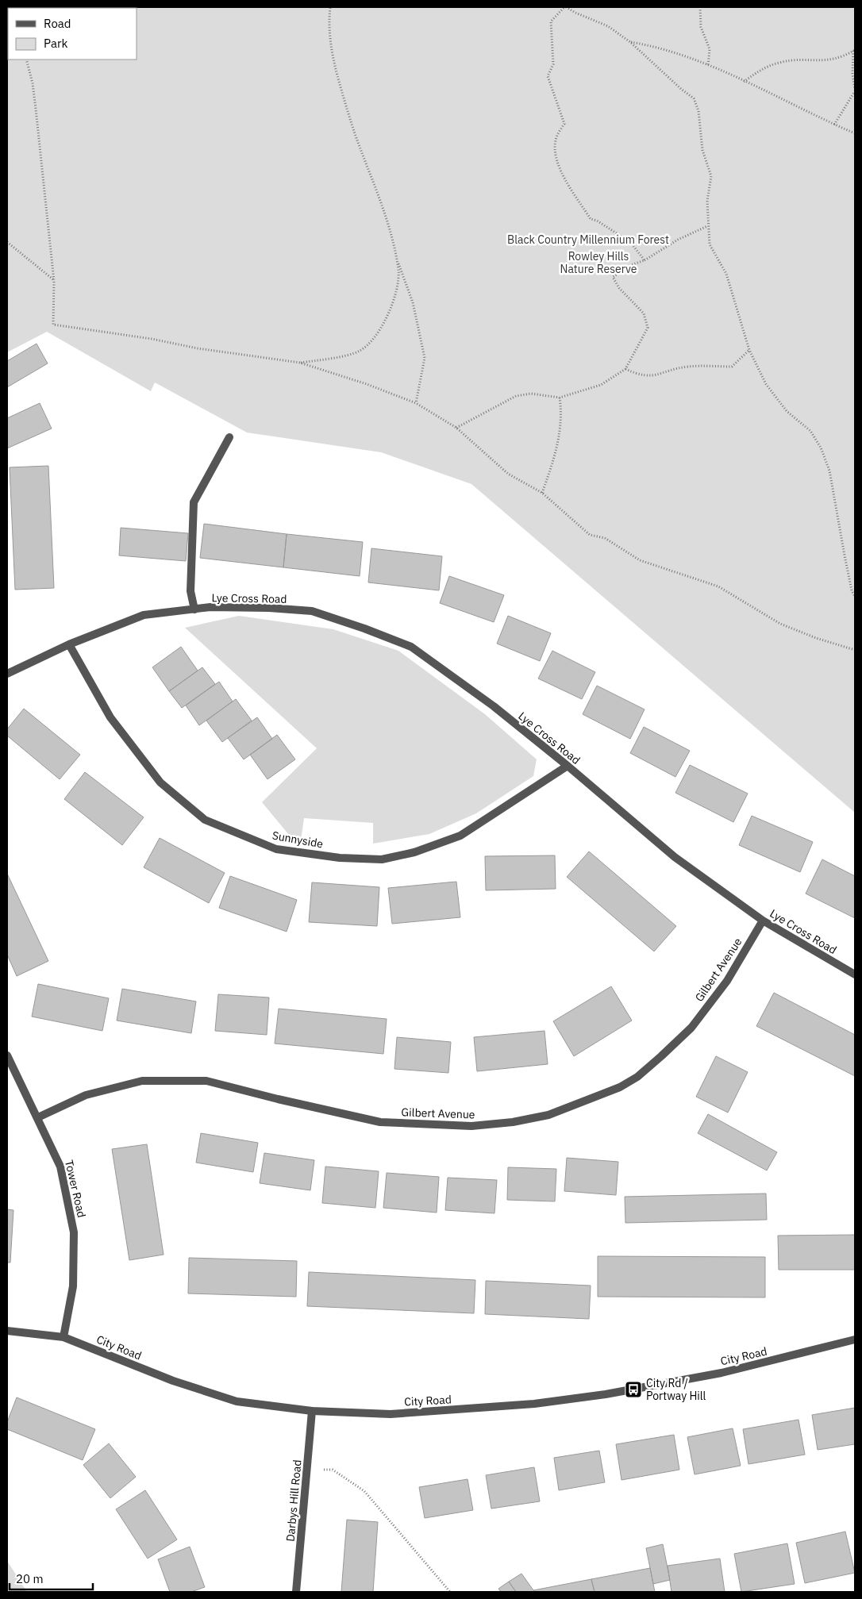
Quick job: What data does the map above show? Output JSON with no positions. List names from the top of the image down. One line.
{"streets":{"street":["Lye Cross Road","Sunnyside","Gilbert Avenue","Tower Road","City Road","Darbys Hill Road"]},"crossings":[["Lye Cross Road","Sunnyside"],["Lye Cross Road","Gilbert Avenue"],["Gilbert Avenue","Tower Road"],["Tower Road","City Road"],["City Road","Darbys Hill Road"]],"parks":["Black Country Millennium Forest","Rowley Hills Nature Reserve"],"places":{"bus stop":["City Rd / Portway Hill"]},"legend":["Road","Park"],"scale_bar":"20 m"}
